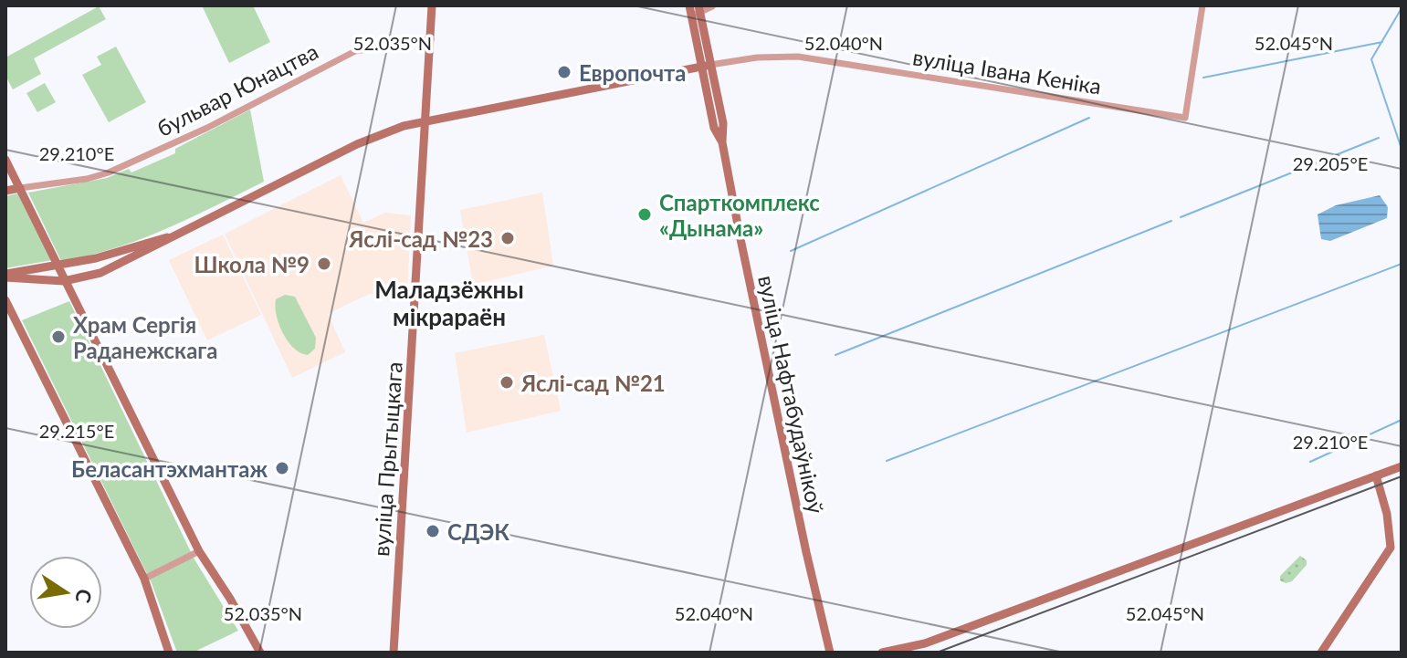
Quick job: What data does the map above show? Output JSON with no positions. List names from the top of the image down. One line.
{"streets":{"main road":["бульвар Юнацтва","вуліца Нафтабудаўнікоў","вуліца Прытыцкага"],"street":["вуліца Івана Кеніка"]},"crossings":[["вуліца Івана Кеніка","вуліца Нафтабудаўнікоў"],["бульвар Юнацтва","вуліца Прытыцкага"]],"districts":["Маладзёжны мікрараён"],"places":["Европочта","Спарткомплекс «Дынама»","Яслі-сад №23","Школа №9","Храм Сергія Раданежскага","Яслі-сад №21","Беласантэхмантаж","СДЭК"],"north":"right","coordinates":["52.035°N","52.040°N","52.045°N","29.210°E","29.205°E","29.215°E"]}
